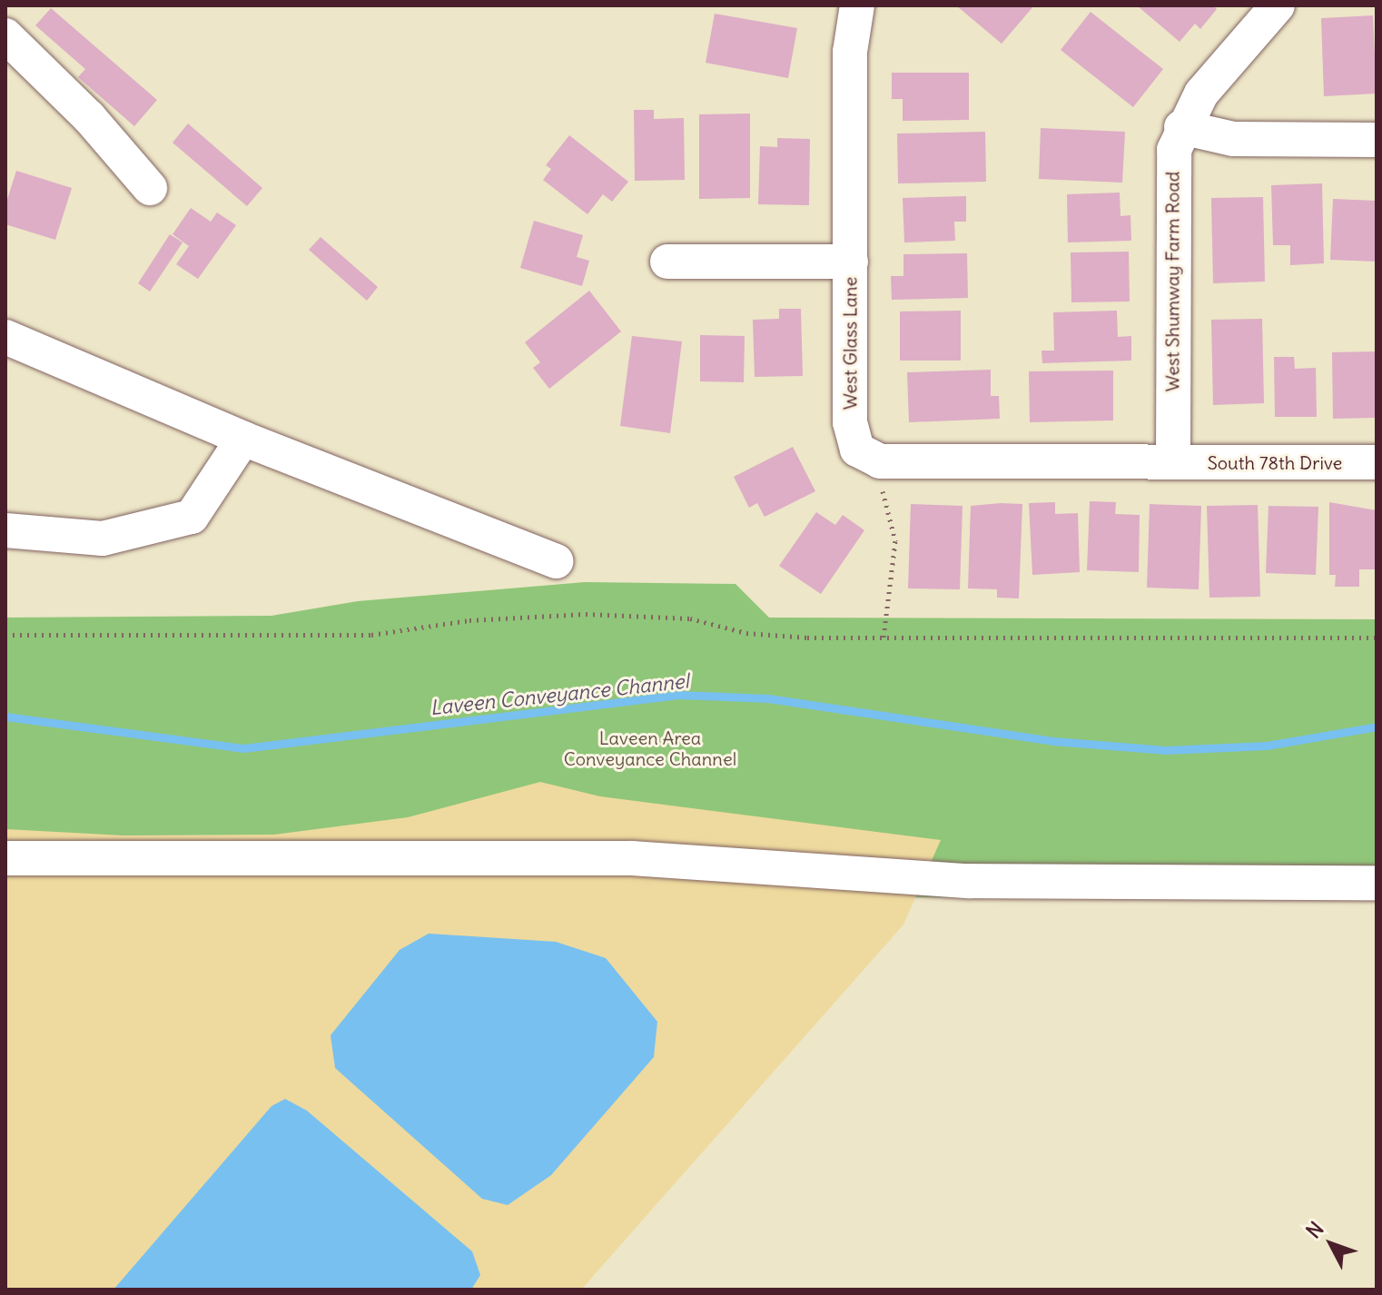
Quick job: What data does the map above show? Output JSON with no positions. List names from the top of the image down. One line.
{"streets":{"street":["West Shumway Farm Road","West Glass Lane","South 78th Drive"]},"crossings":[["West Shumway Farm Road","South 78th Drive"]],"water":["Laveen Conveyance Channel"],"parks":["Laveen Area Conveyance Channel"],"north":"top left"}
